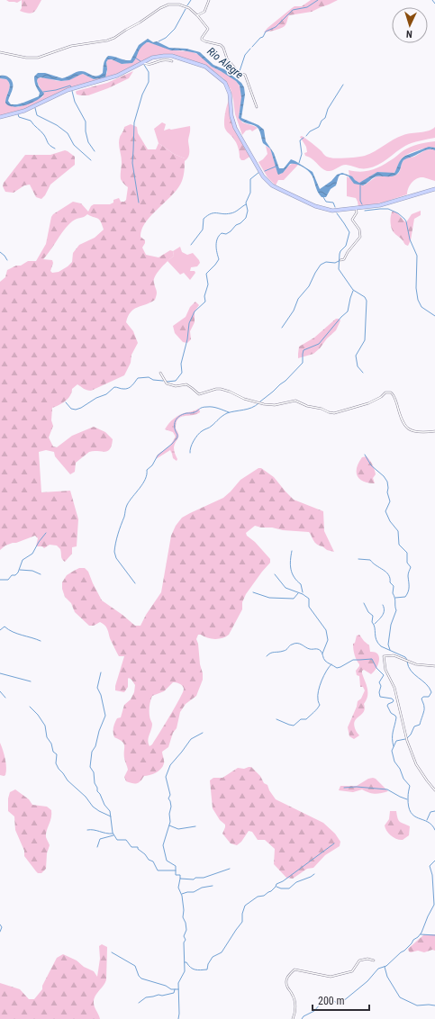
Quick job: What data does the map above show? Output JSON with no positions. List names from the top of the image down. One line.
{"water":["Rio Alegre"],"scale_bar":"200 m","north":"bottom"}
